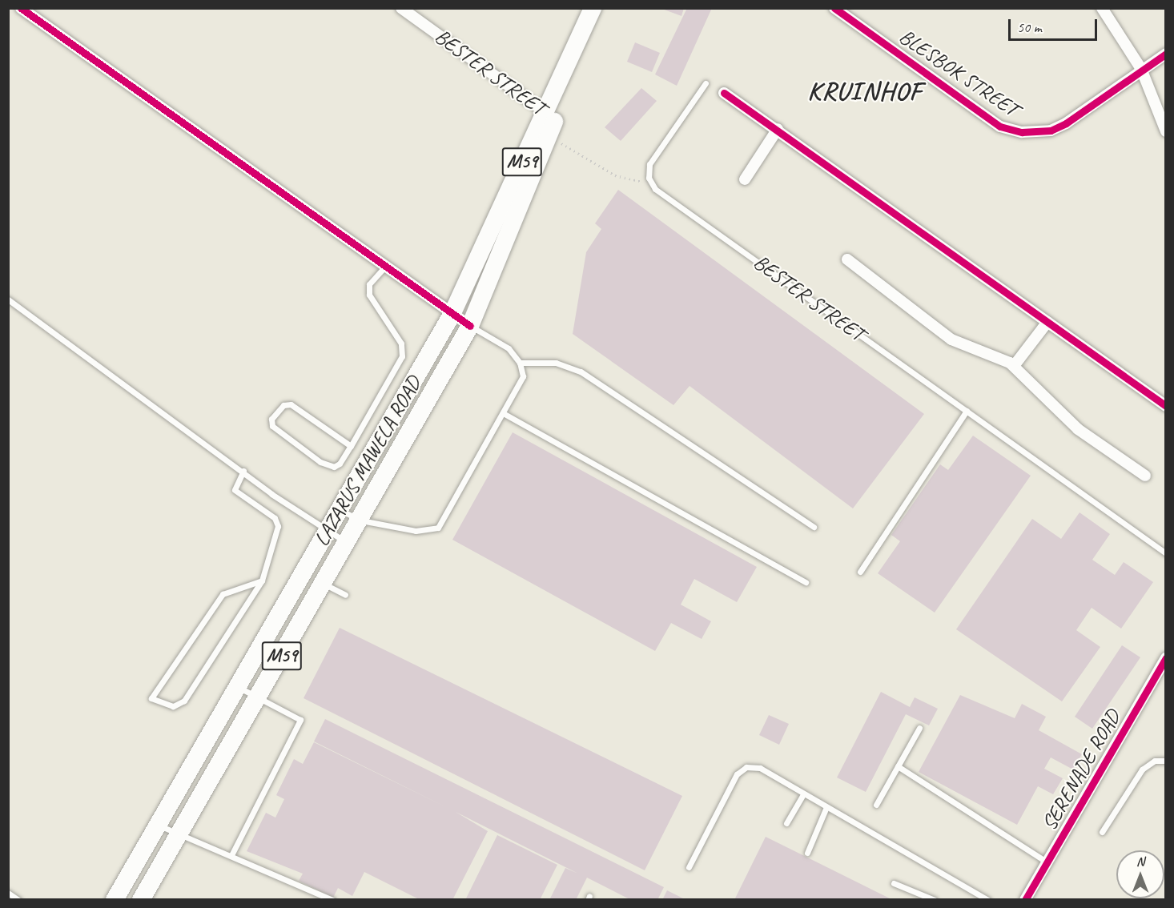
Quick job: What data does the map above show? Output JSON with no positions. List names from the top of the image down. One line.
{"streets":{"main road":["M59","LAZARUS MAWELA ROAD"],"street":["BESTER STREET","BLESBOK STREET","SERENADE ROAD"]},"crossings":[["BESTER STREET","LAZARUS MAWELA ROAD"]],"districts":["KRUINHOF"],"scale_bar":"50 m","north":"top"}
